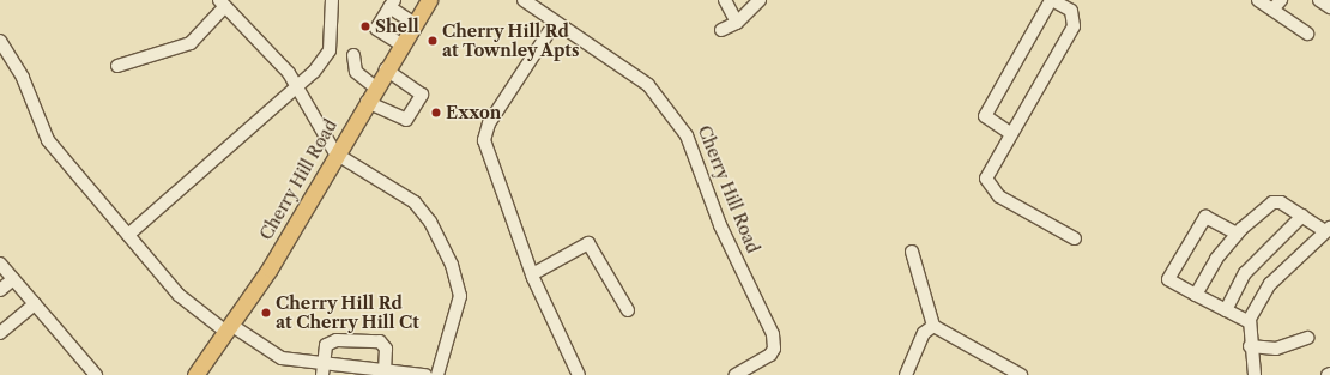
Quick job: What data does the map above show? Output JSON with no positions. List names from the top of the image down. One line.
{"streets":{"main road":["Cherry Hill Road"]},"places":["Shell","Cherry Hill Rd at Townley Apts","Exxon","Cherry Hill Rd at Cherry Hill Ct"]}
